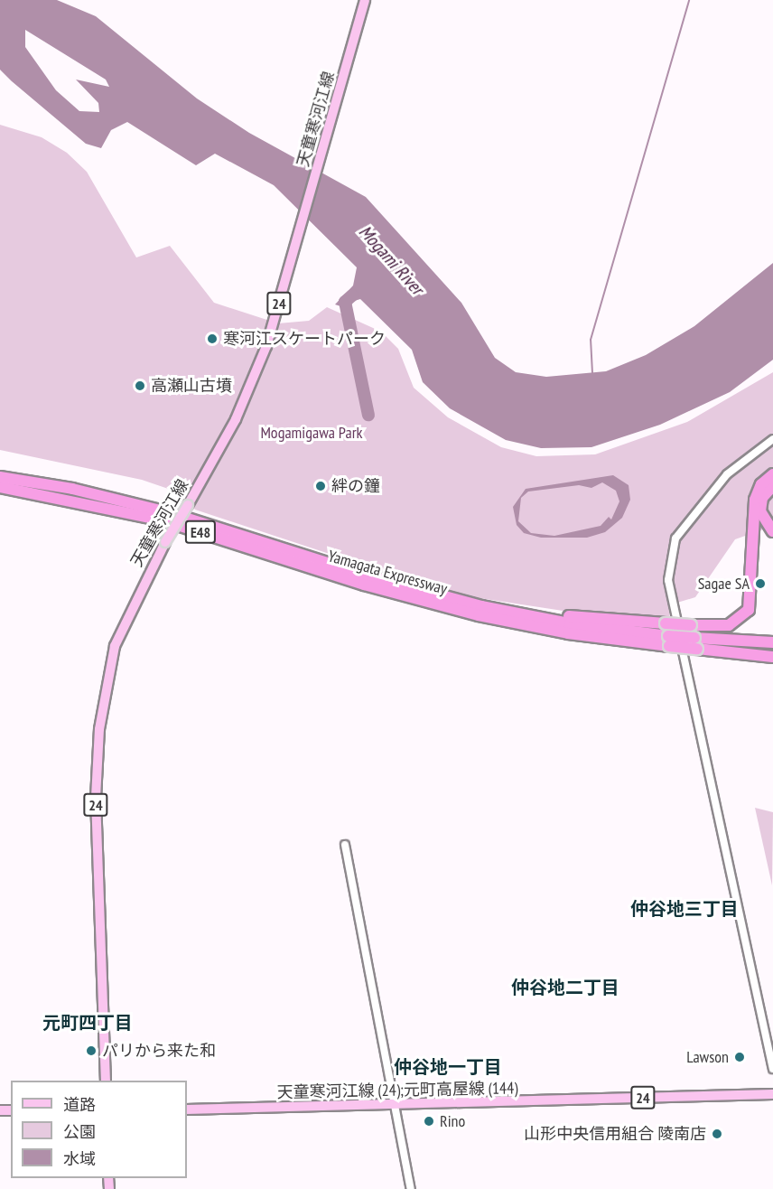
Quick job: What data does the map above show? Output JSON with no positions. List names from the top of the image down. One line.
{"streets":{"highway":["E48","Yamagata Expressway"],"main road":["天童寒河江線","24","天童寒河江線 (24);元町高屋線 (144)"]},"districts":["仲谷地三丁目","仲谷地二丁目","元町四丁目","仲谷地一丁目"],"water":["Mogami River"],"parks":["Mogamigawa Park"],"places":["寒河江スケートパーク","高瀬山古墳","絆の鐘","Sagae SA","パリから来た和","Lawson","Rino","山形中央信用組合 陵南店"],"legend":["道路","公園","水域"]}
